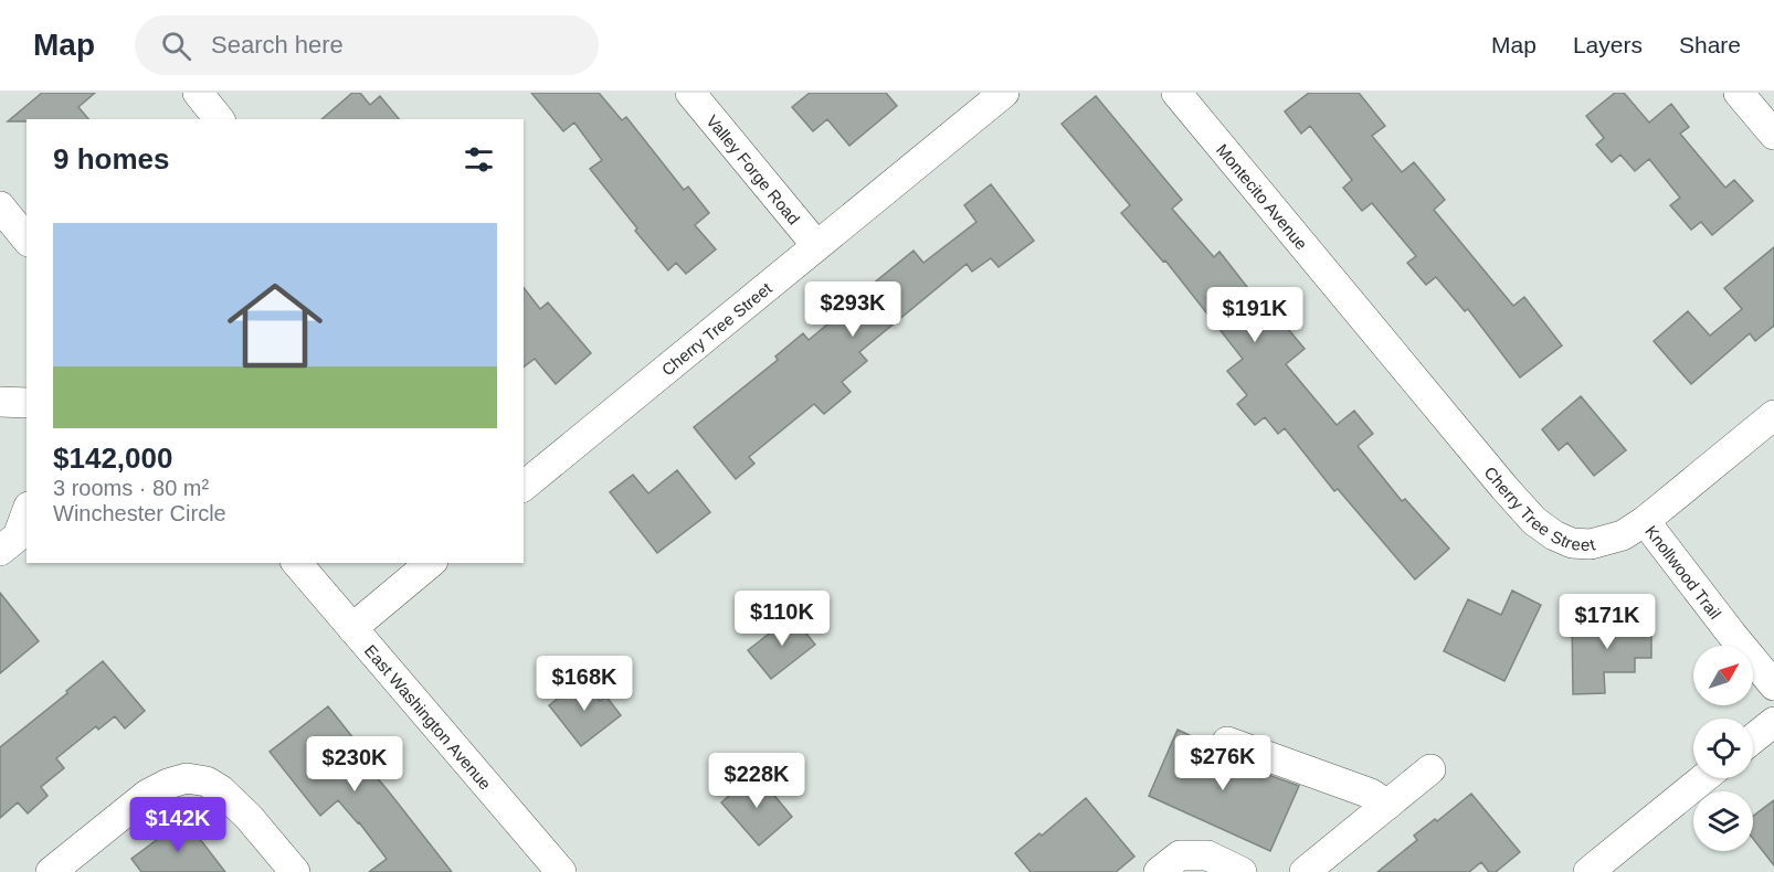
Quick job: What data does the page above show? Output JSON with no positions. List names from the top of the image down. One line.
{"streets":{"street":["Valley Forge Road","Montecito Avenue","Cherry Tree Street","Knollwood Trail","East Washington Avenue"]},"crossings":[["Valley Forge Road","Cherry Tree Street"],["Montecito Avenue","Cherry Tree Street"],["Cherry Tree Street","Knollwood Trail"]],"north":"top right","page":{"header":"Map","search":"Search here","nav":["Map","Layers","Share"],"heading":"9 homes","list":[{"name":"$142,000","note":"3 rooms · 80 m² · Winchester Circle"}],"price":["$293K","$191K","$110K","$171K","$168K","$276K","$230K","$228K","$142K"]}}
